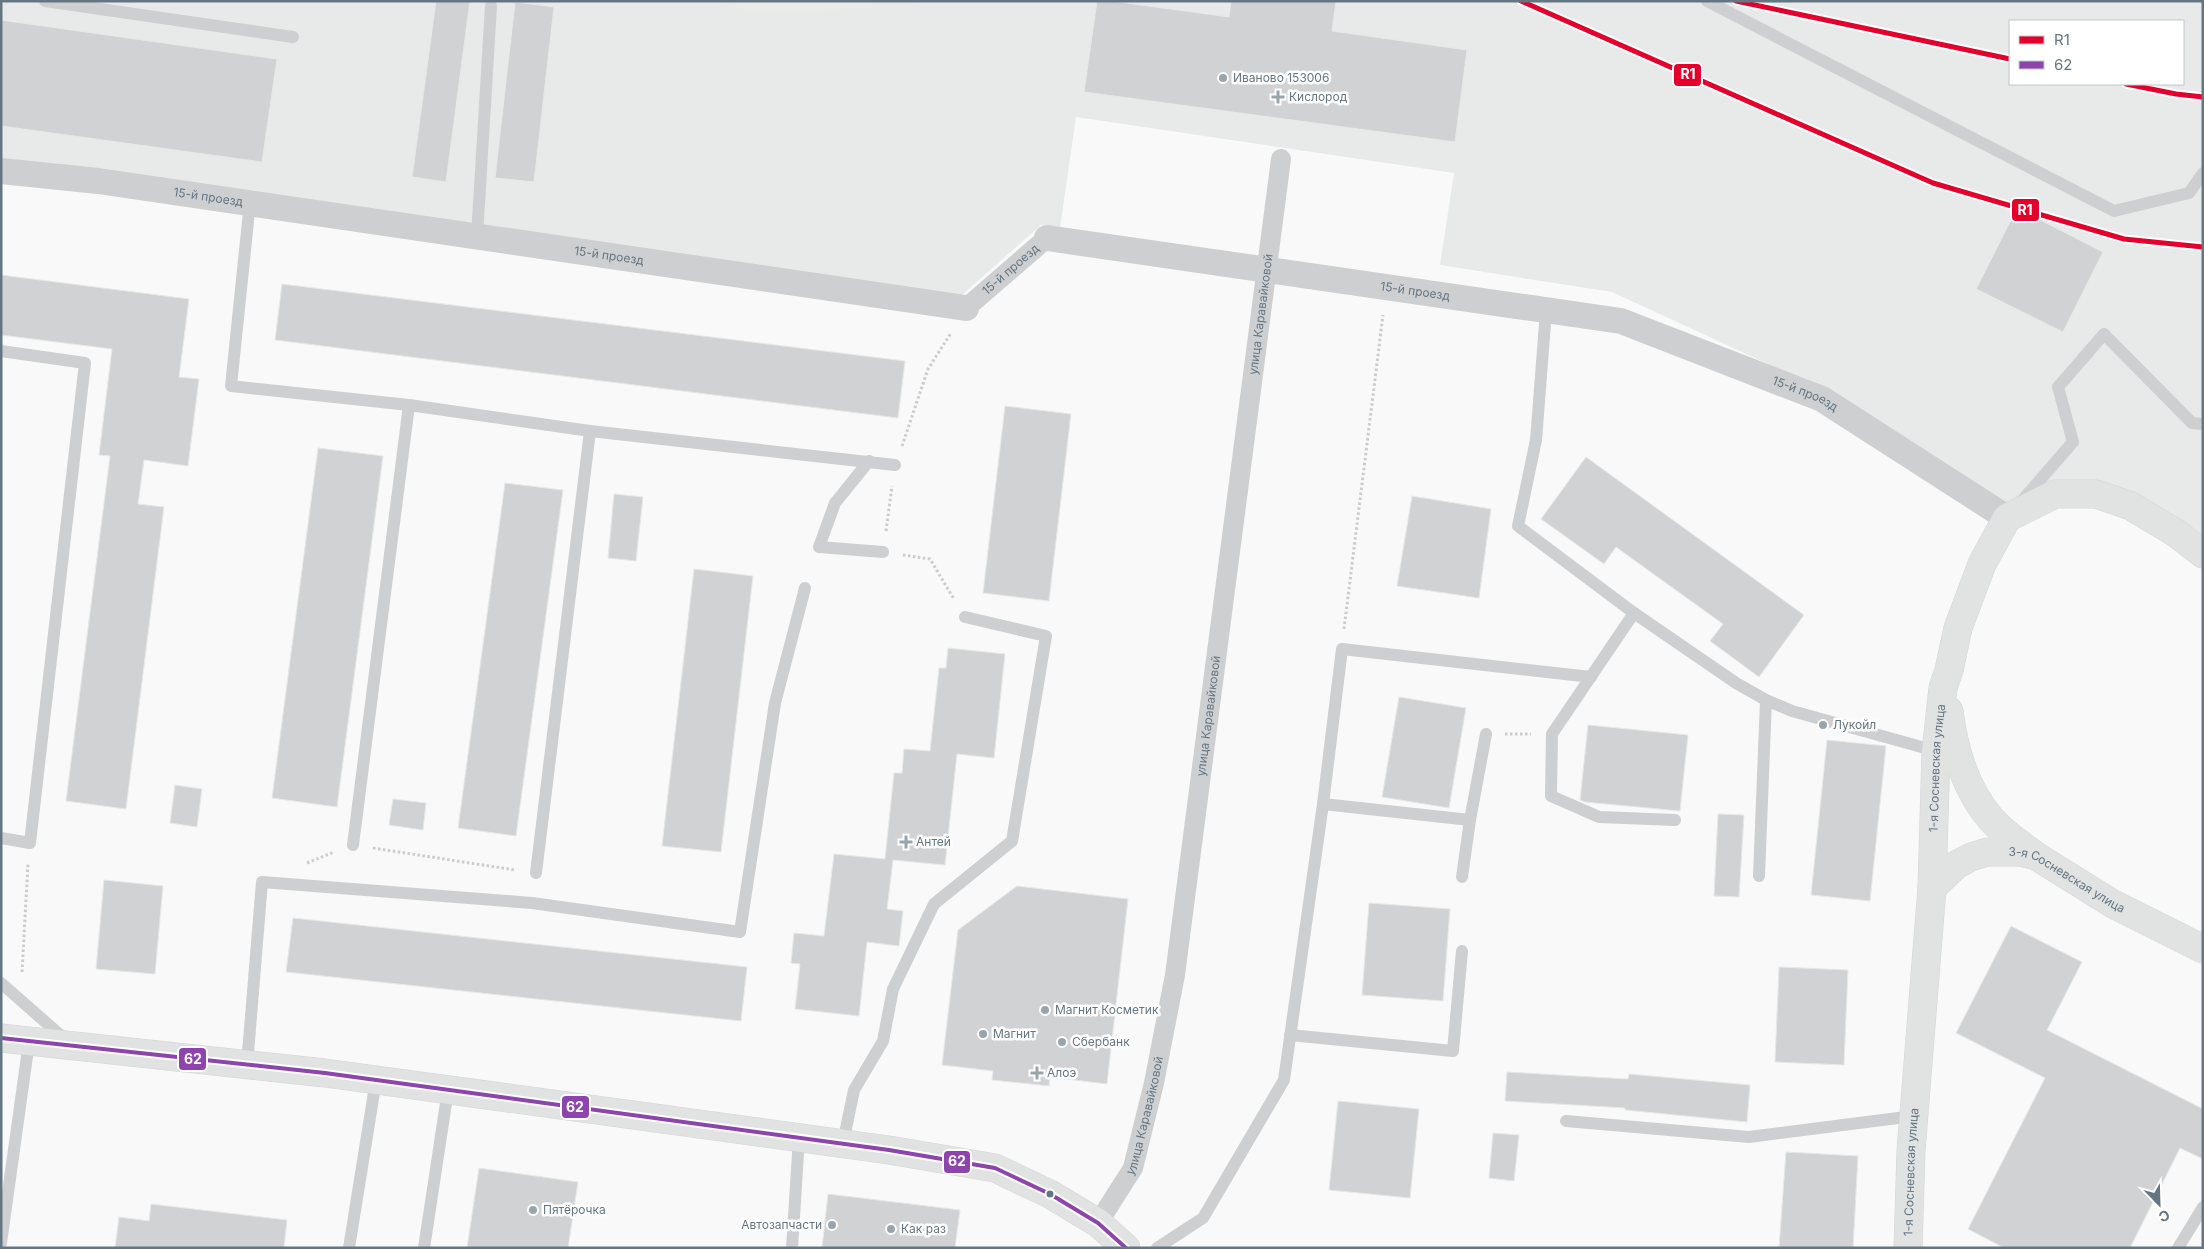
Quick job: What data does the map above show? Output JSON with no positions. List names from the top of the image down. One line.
{"streets":{"main road":["1-я Сосневская улица","3-я Сосневская улица"],"street":["15-й проезд","улица Каравайковой"]},"crossings":[["15-й проезд","улица Каравайковой"],["15-й проезд","1-я Сосневская улица"],["1-я Сосневская улица","3-я Сосневская улица"]],"places":{"other":["Иваново 153006","Лукойл","Магнит Косметик","Магнит","Сбербанк","Пятёрочка","Автозапчасти","Как раз"],"health":["Кислород","Антей","Алоэ"]},"lines":["transit line R1","transit line 62"],"legend":["R1","62"],"north":"bottom right"}
